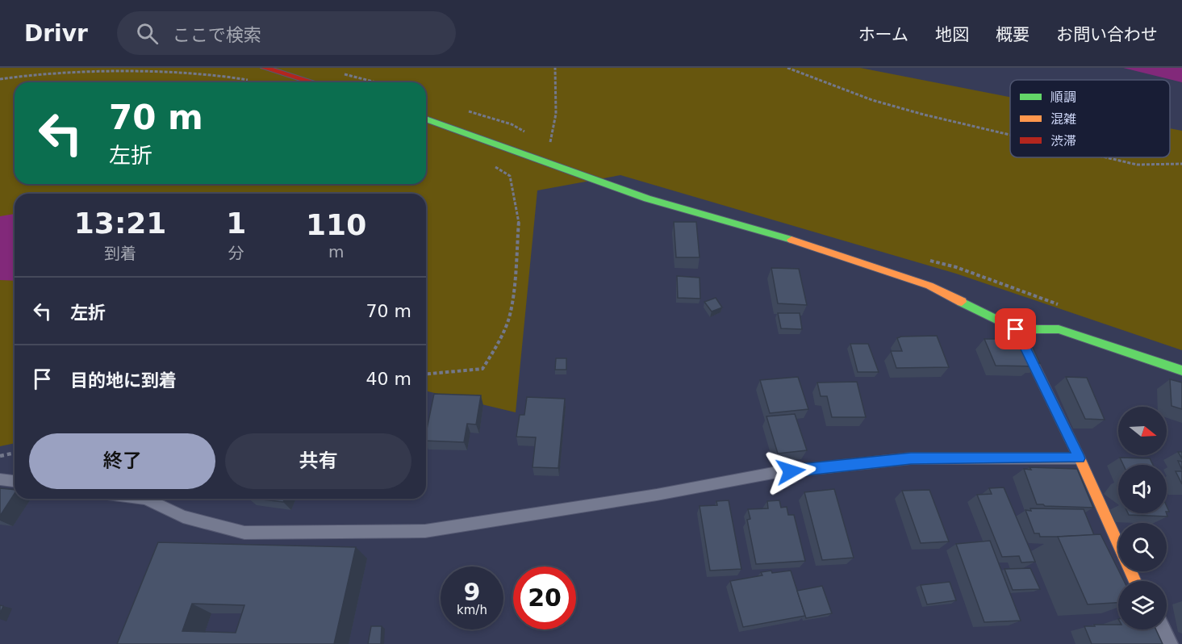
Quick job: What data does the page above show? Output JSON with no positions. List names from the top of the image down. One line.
{"legend":["順調","混雑","渋滞"],"north":"right","page":{"header":"Drivr","search":"ここで検索","nav":["ホーム","地図","概要","お問い合わせ"],"turn":["70 m","左折"],"eta":["13:21","到着","1","分","110","m"],"list":[{"name":"左折","value":"70 m"},{"name":"目的地に到着","value":"40 m"}],"buttons":["終了","共有"],"speed":"9 km/h","limit":"20"}}
